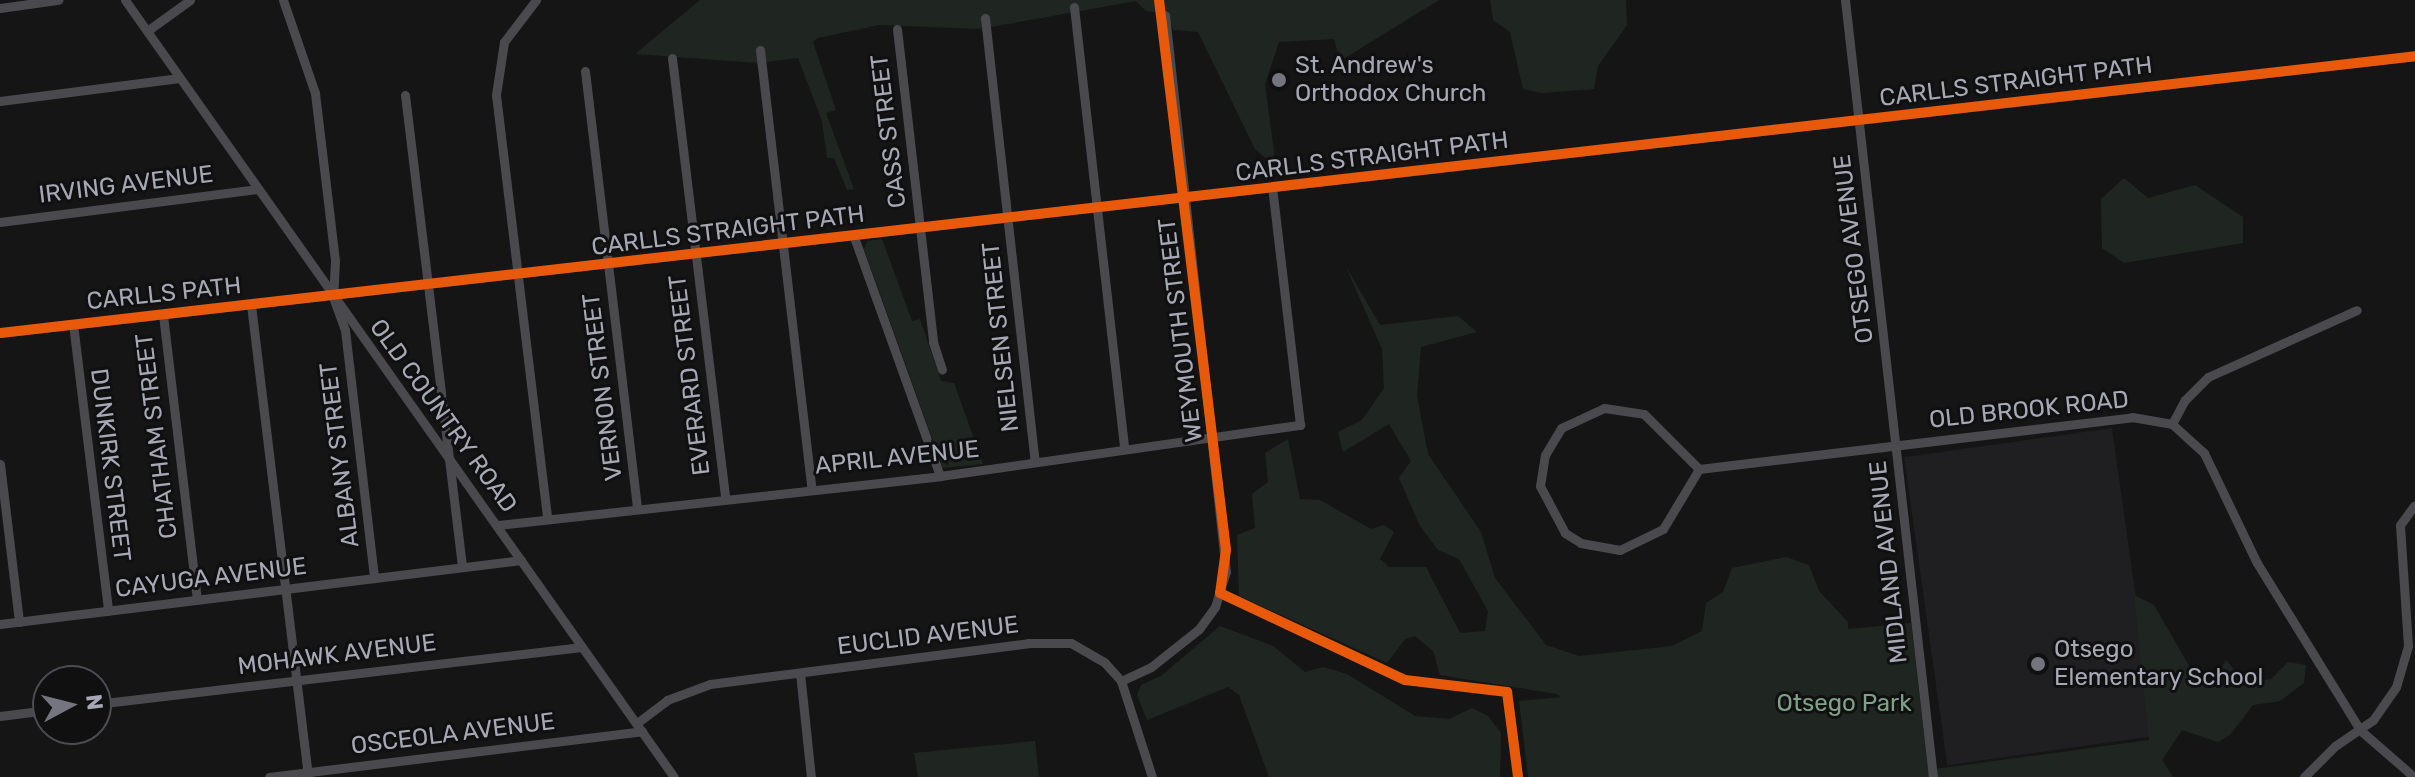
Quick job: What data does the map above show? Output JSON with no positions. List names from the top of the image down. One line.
{"streets":{"street":["CARLLS STRAIGHT PATH","CASS STREET","IRVING AVENUE","OTSEGO AVENUE","CARLLS PATH","WEYMOUTH STREET","NIELSEN STREET","EVERARD STREET","VERNON STREET","OLD BROOK ROAD","OLD COUNTRY ROAD","CHATHAM STREET","ALBANY STREET","APRIL AVENUE","DUNKIRK STREET","MIDLAND AVENUE","CAYUGA AVENUE","EUCLID AVENUE","MOHAWK AVENUE","OSCEOLA AVENUE"]},"crossings":[["CARLLS STRAIGHT PATH","CASS STREET"],["CARLLS STRAIGHT PATH","OTSEGO AVENUE"],["CARLLS STRAIGHT PATH","CARLLS PATH"],["CARLLS STRAIGHT PATH","WEYMOUTH STREET"],["CARLLS STRAIGHT PATH","NIELSEN STREET"],["CARLLS STRAIGHT PATH","EVERARD STREET"],["CARLLS STRAIGHT PATH","VERNON STREET"],["CARLLS STRAIGHT PATH","OLD COUNTRY ROAD"],["CARLLS STRAIGHT PATH","ALBANY STREET"],["CARLLS STRAIGHT PATH","APRIL AVENUE"],["IRVING AVENUE","OLD COUNTRY ROAD"],["OTSEGO AVENUE","OLD BROOK ROAD"],["OTSEGO AVENUE","MIDLAND AVENUE"],["CARLLS PATH","OLD COUNTRY ROAD"],["CARLLS PATH","CHATHAM STREET"],["CARLLS PATH","ALBANY STREET"],["CARLLS PATH","DUNKIRK STREET"],["WEYMOUTH STREET","APRIL AVENUE"],["WEYMOUTH STREET","EUCLID AVENUE"],["NIELSEN STREET","APRIL AVENUE"],["EVERARD STREET","APRIL AVENUE"],["VERNON STREET","APRIL AVENUE"],["OLD BROOK ROAD","MIDLAND AVENUE"],["OLD COUNTRY ROAD","ALBANY STREET"],["OLD COUNTRY ROAD","APRIL AVENUE"],["OLD COUNTRY ROAD","CAYUGA AVENUE"],["OLD COUNTRY ROAD","EUCLID AVENUE"],["OLD COUNTRY ROAD","MOHAWK AVENUE"],["OLD COUNTRY ROAD","OSCEOLA AVENUE"],["CHATHAM STREET","CAYUGA AVENUE"],["ALBANY STREET","CAYUGA AVENUE"],["DUNKIRK STREET","CAYUGA AVENUE"],["EUCLID AVENUE","OSCEOLA AVENUE"]],"parks":["Otsego Park"],"places":["St. Andrew's Orthodox Church","Otsego Elementary School"],"north":"right"}
